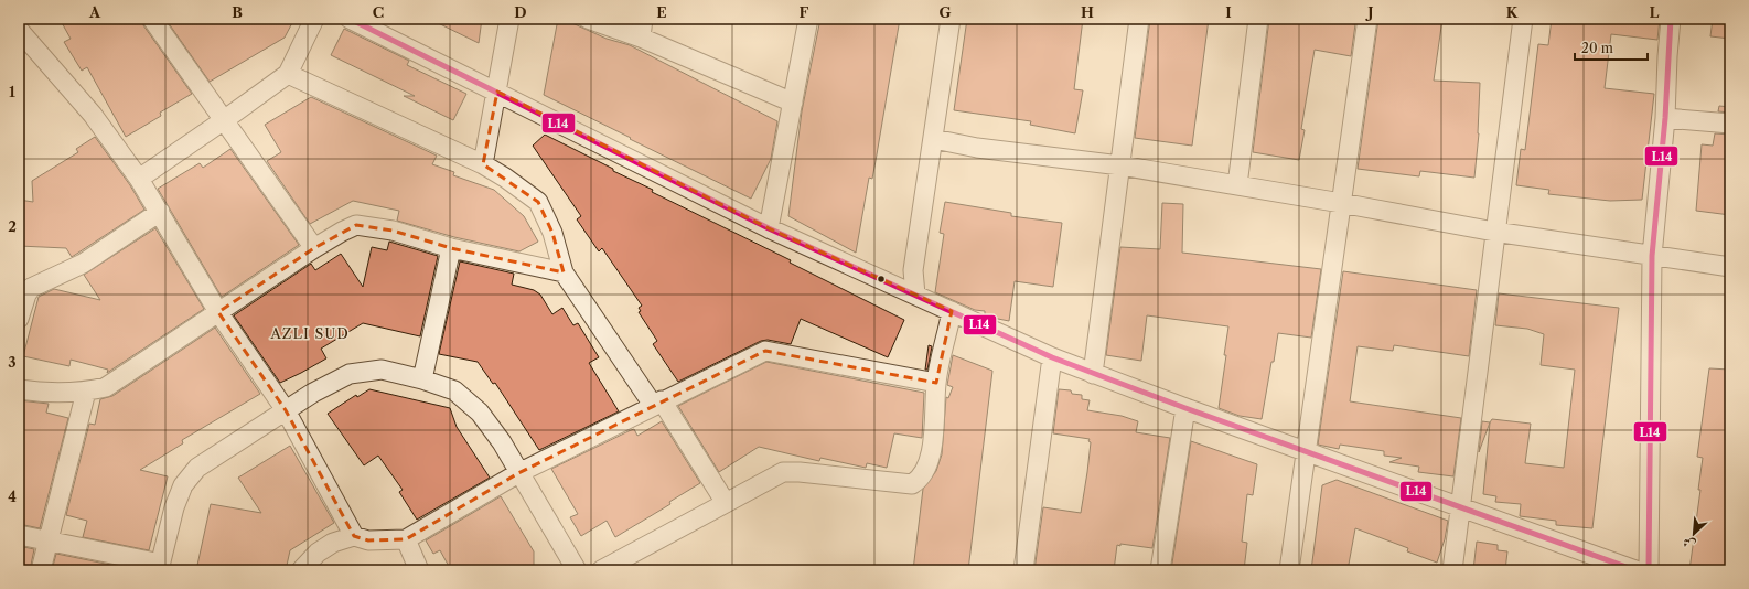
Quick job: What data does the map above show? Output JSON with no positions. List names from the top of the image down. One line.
{"districts":["AZLI SUD"],"lines":["transit line L14"],"scale_bar":"20 m","north":"bottom left","grid":{"columns":["A","B","C","D","E","F","G","H","I","J","K","L"],"rows":["1","2","3","4"]}}
